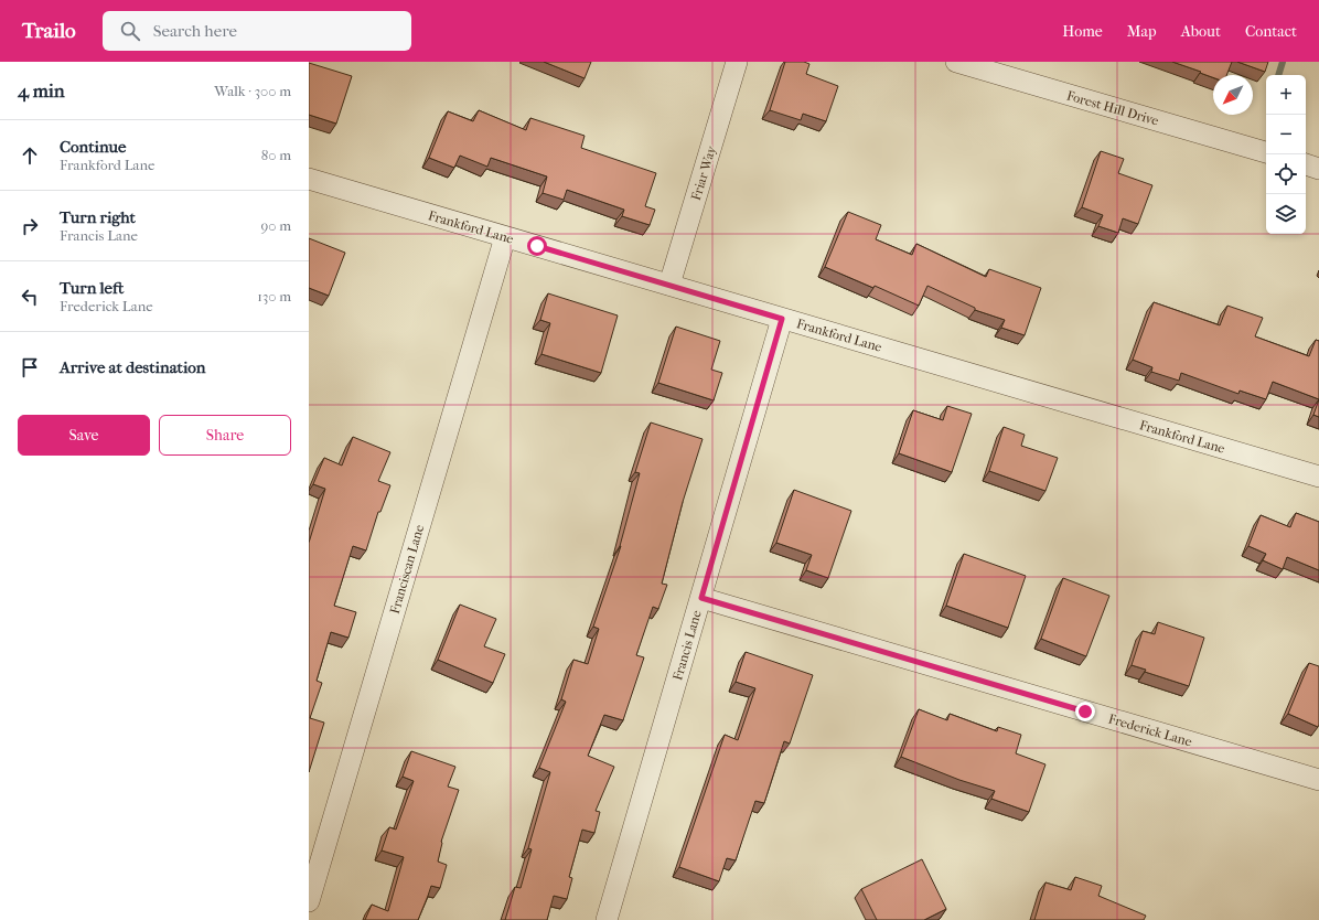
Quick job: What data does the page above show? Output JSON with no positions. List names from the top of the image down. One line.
{"streets":{"street":["Forest Hill Drive","Friar Way","Frankford Lane","Franciscan Lane","Francis Lane","Frederick Lane"]},"crossings":[["Friar Way","Frankford Lane"],["Frankford Lane","Franciscan Lane"],["Frankford Lane","Francis Lane"],["Francis Lane","Frederick Lane"]],"north":"bottom left","page":{"header":"Trailo","search":"Search here","nav":["Home","Map","About","Contact"],"heading":["4 min","Walk · 300 m"],"map_buttons":["+","−"],"list":[["Continue","Frankford Lane","80 m"],["Turn right","Francis Lane","90 m"],["Turn left","Frederick Lane","130 m"],"Arrive at destination"],"buttons":["Save","Share"]}}
